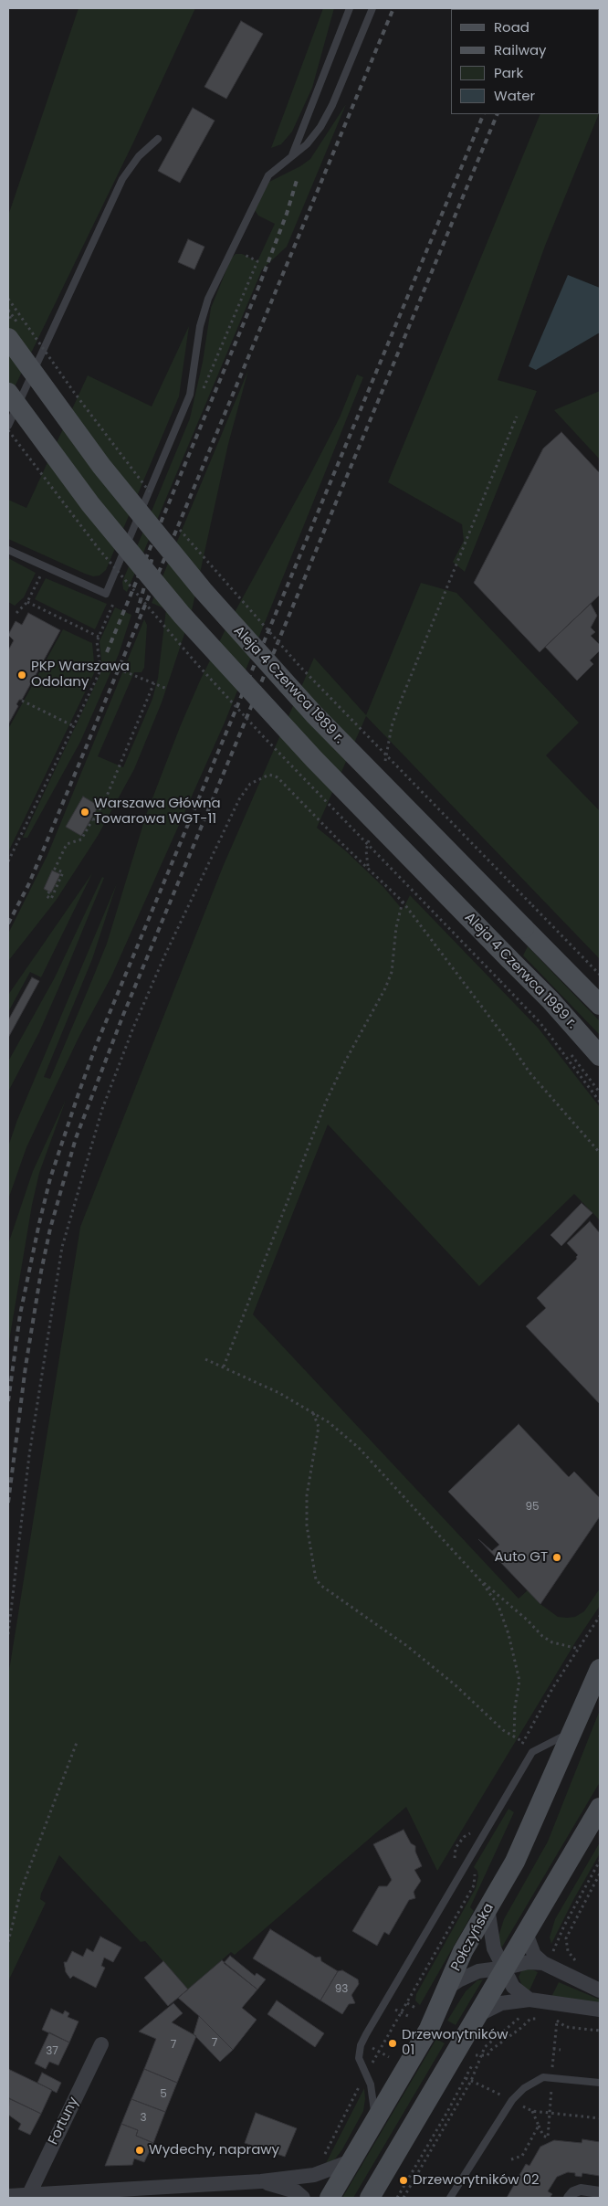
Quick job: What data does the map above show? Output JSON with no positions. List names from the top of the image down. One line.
{"streets":{"main road":["Aleja 4 Czerwca 1989 r.","Połczyńska"],"street":["Fortuny"]},"places":["PKP Warszawa Odolany","Warszawa Główna Towarowa WGT-11","Auto GT","Drzeworytników 01","Wydechy, naprawy","Drzeworytników 02"],"house_numbers":["95","93","7","7","37","5","3"],"legend":["Road","Railway","Park","Water"]}
